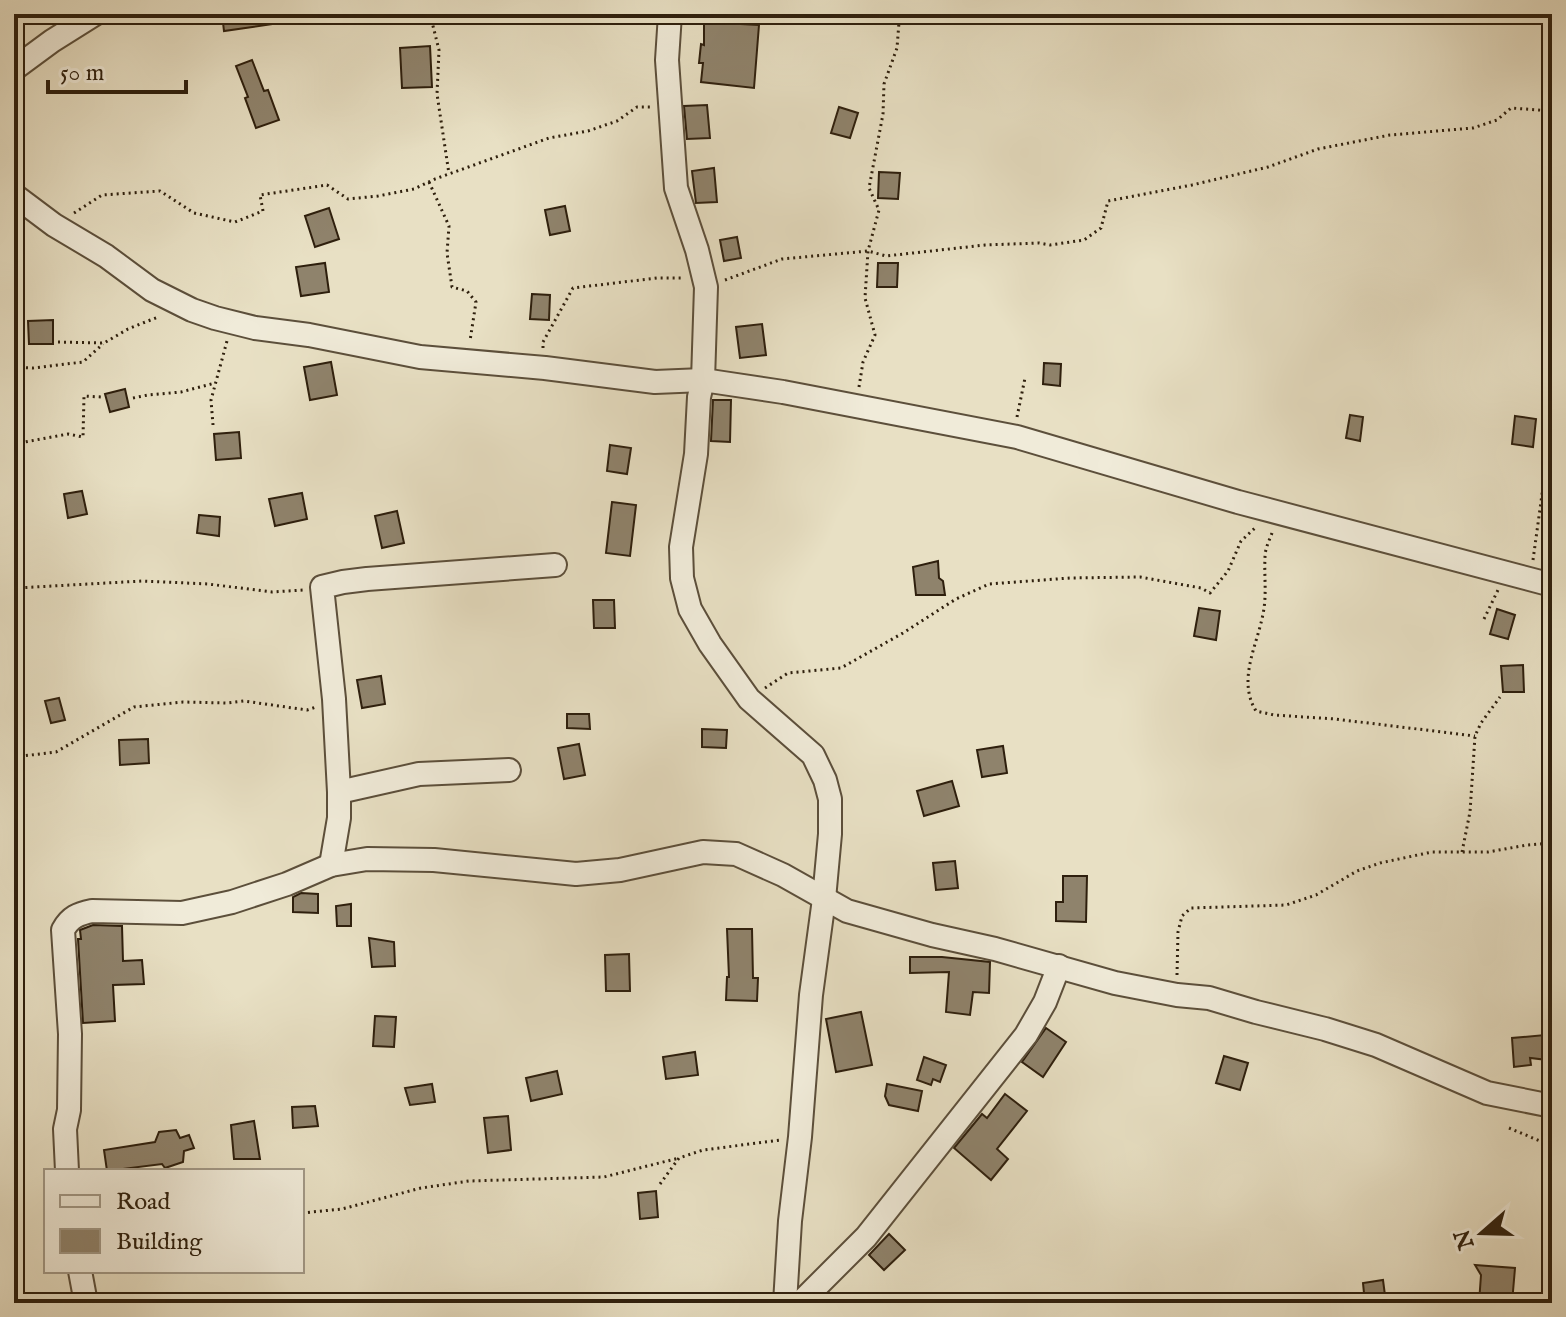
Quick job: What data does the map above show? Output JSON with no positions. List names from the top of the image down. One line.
{"legend":["Road","Building"],"scale_bar":"50 m","north":"left"}
